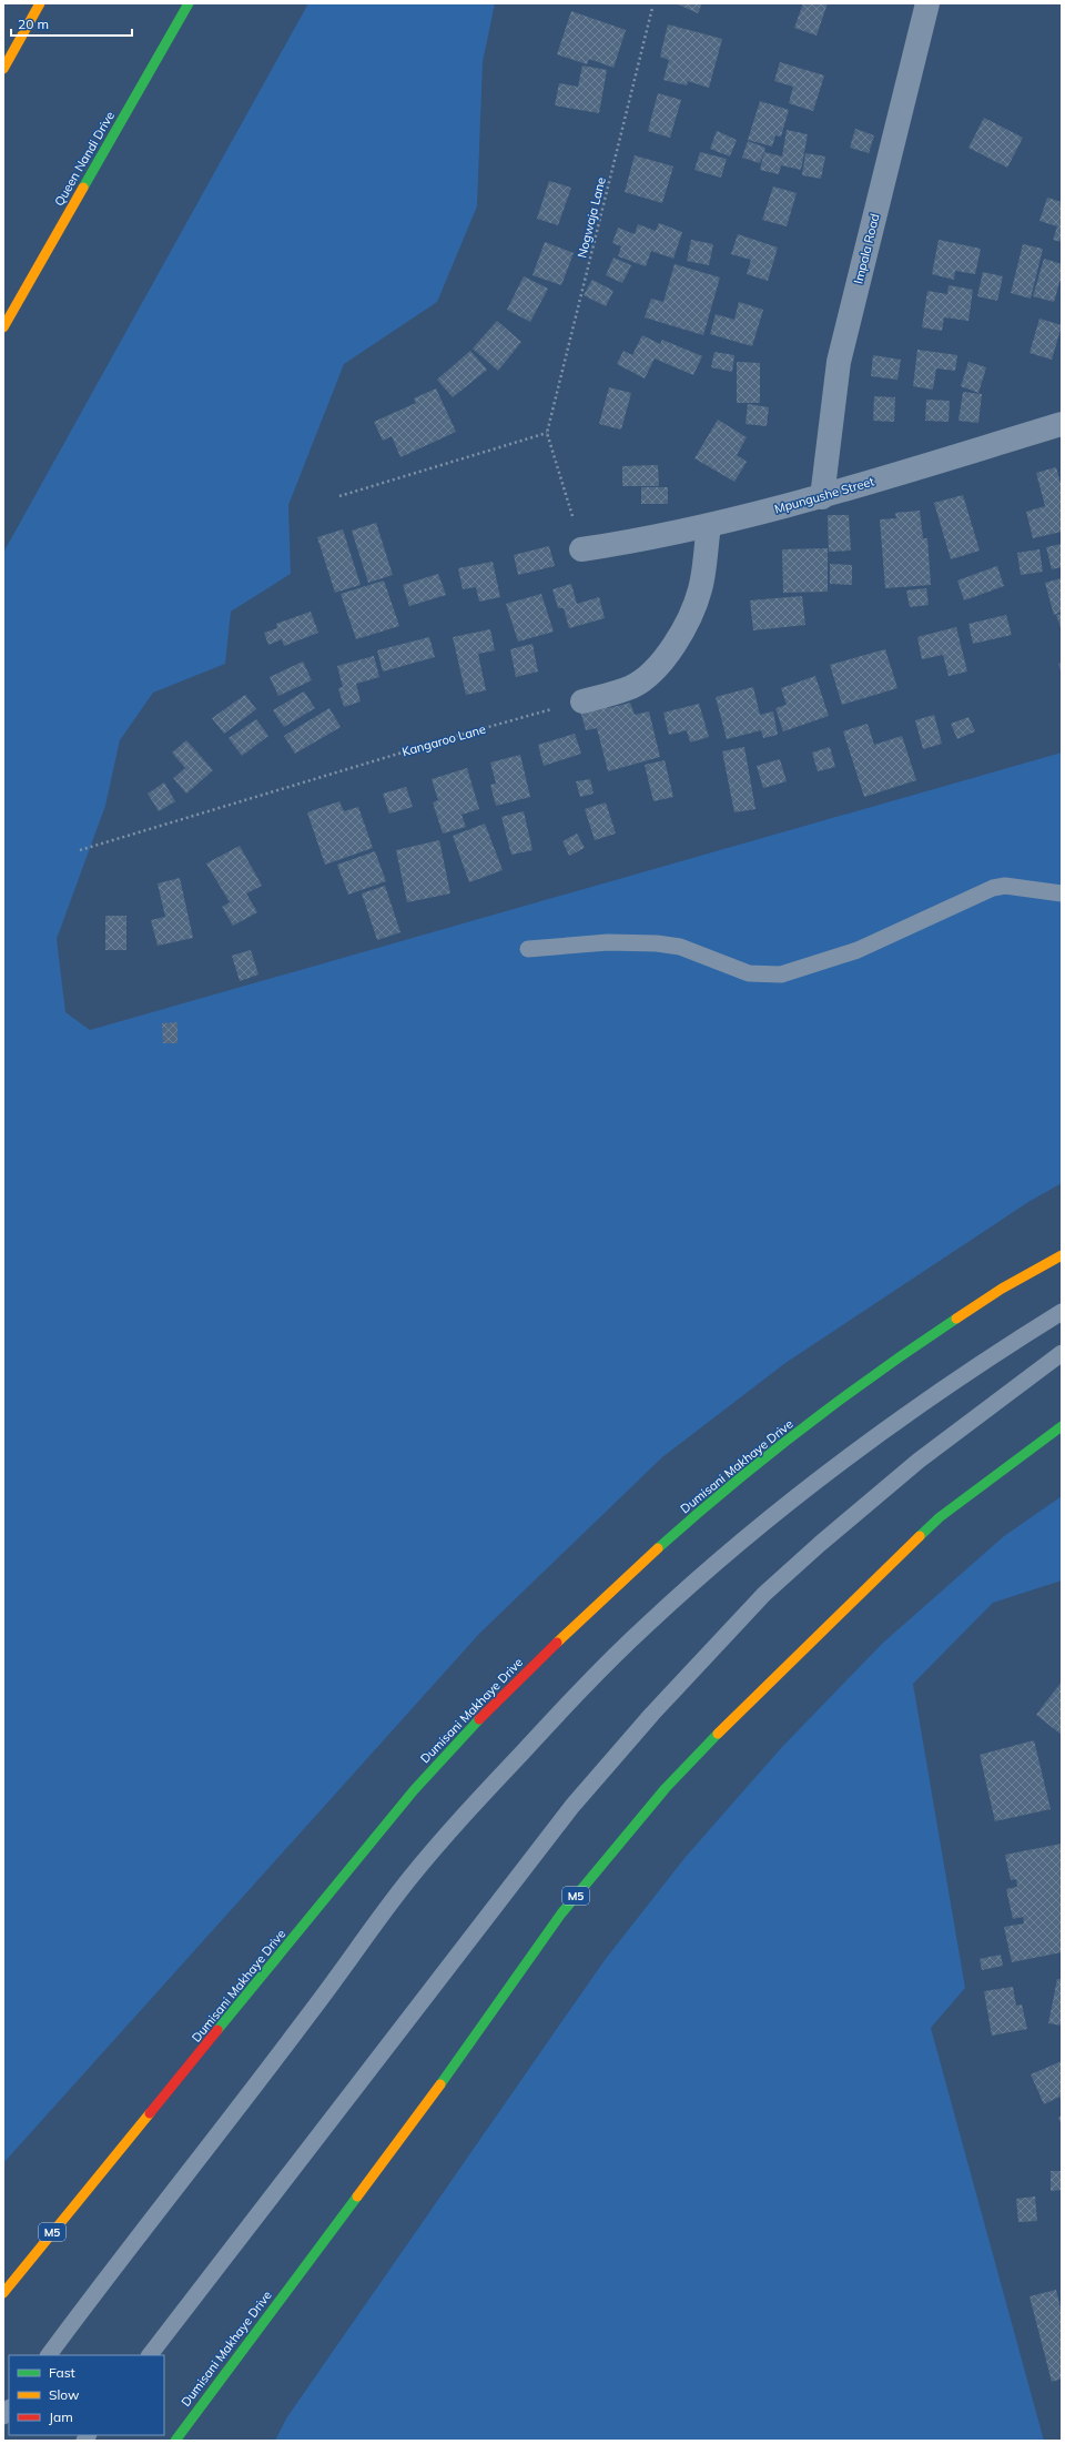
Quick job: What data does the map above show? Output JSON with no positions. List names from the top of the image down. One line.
{"streets":{"main road":["Queen Nandi Drive","Dumisani Makhaye Drive","M5"],"street":["Impala Road","Mpungushe Street"],"path":["Nogwaja Lane","Kangaroo Lane"]},"crossings":[["Impala Road","Mpungushe Street"]],"legend":["Fast","Slow","Jam"],"scale_bar":"20 m"}
